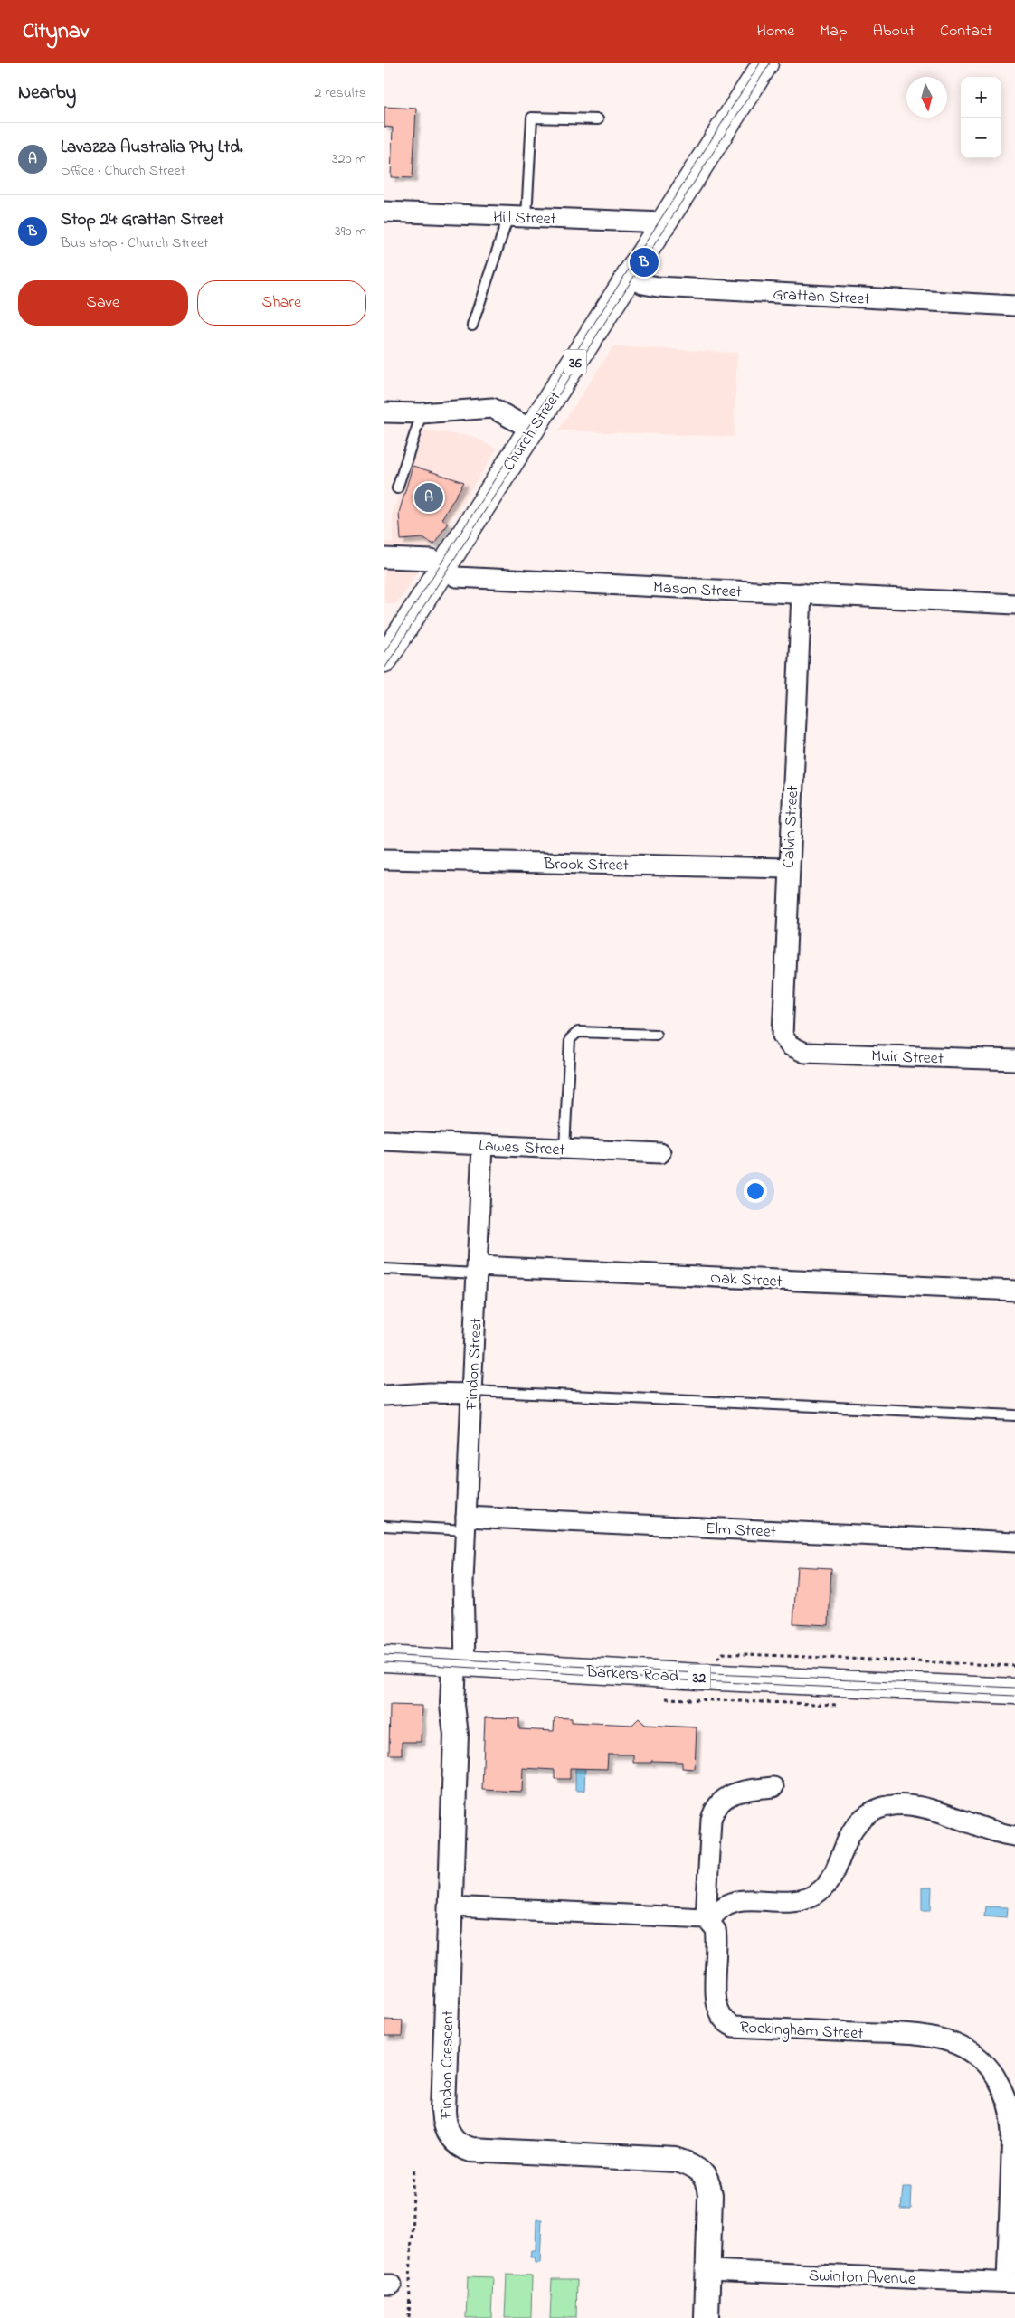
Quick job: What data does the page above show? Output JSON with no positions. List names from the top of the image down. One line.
{"streets":{"main road":["36","Church Street","Barkers Road","32"],"street":["Hill Street","Grattan Street","Mason Street","Calvin Street","Brook Street","Muir Street","Lawes Street","Oak Street","Findon Street","Elm Street","Rockingham Street","Findon Crescent","Swinton Avenue"]},"crossings":[["Hill Street","Church Street"],["Grattan Street","Church Street"],["Church Street","Mason Street"],["Mason Street","Calvin Street"],["Calvin Street","Brook Street"],["Calvin Street","Muir Street"],["Lawes Street","Findon Street"],["Oak Street","Findon Street"],["Findon Street","Elm Street"],["Findon Street","Barkers Road"],["Findon Street","Findon Crescent"],["Barkers Road","Findon Crescent"],["Rockingham Street","Swinton Avenue"],["Findon Crescent","Swinton Avenue"]],"north":"bottom","page":{"header":"Citynav","nav":["Home","Map","About","Contact"],"heading":["Nearby","2 results"],"map_buttons":["+","−"],"list":[{"mark":"A","name":"Lavazza Australia Pty Ltd.","note":"Office · Church Street","value":"320 m"},{"mark":"B","name":"Stop 24: Grattan Street","note":"Bus stop · Church Street","value":"390 m"}],"pins":["B","A"],"buttons":["Save","Share"]}}
